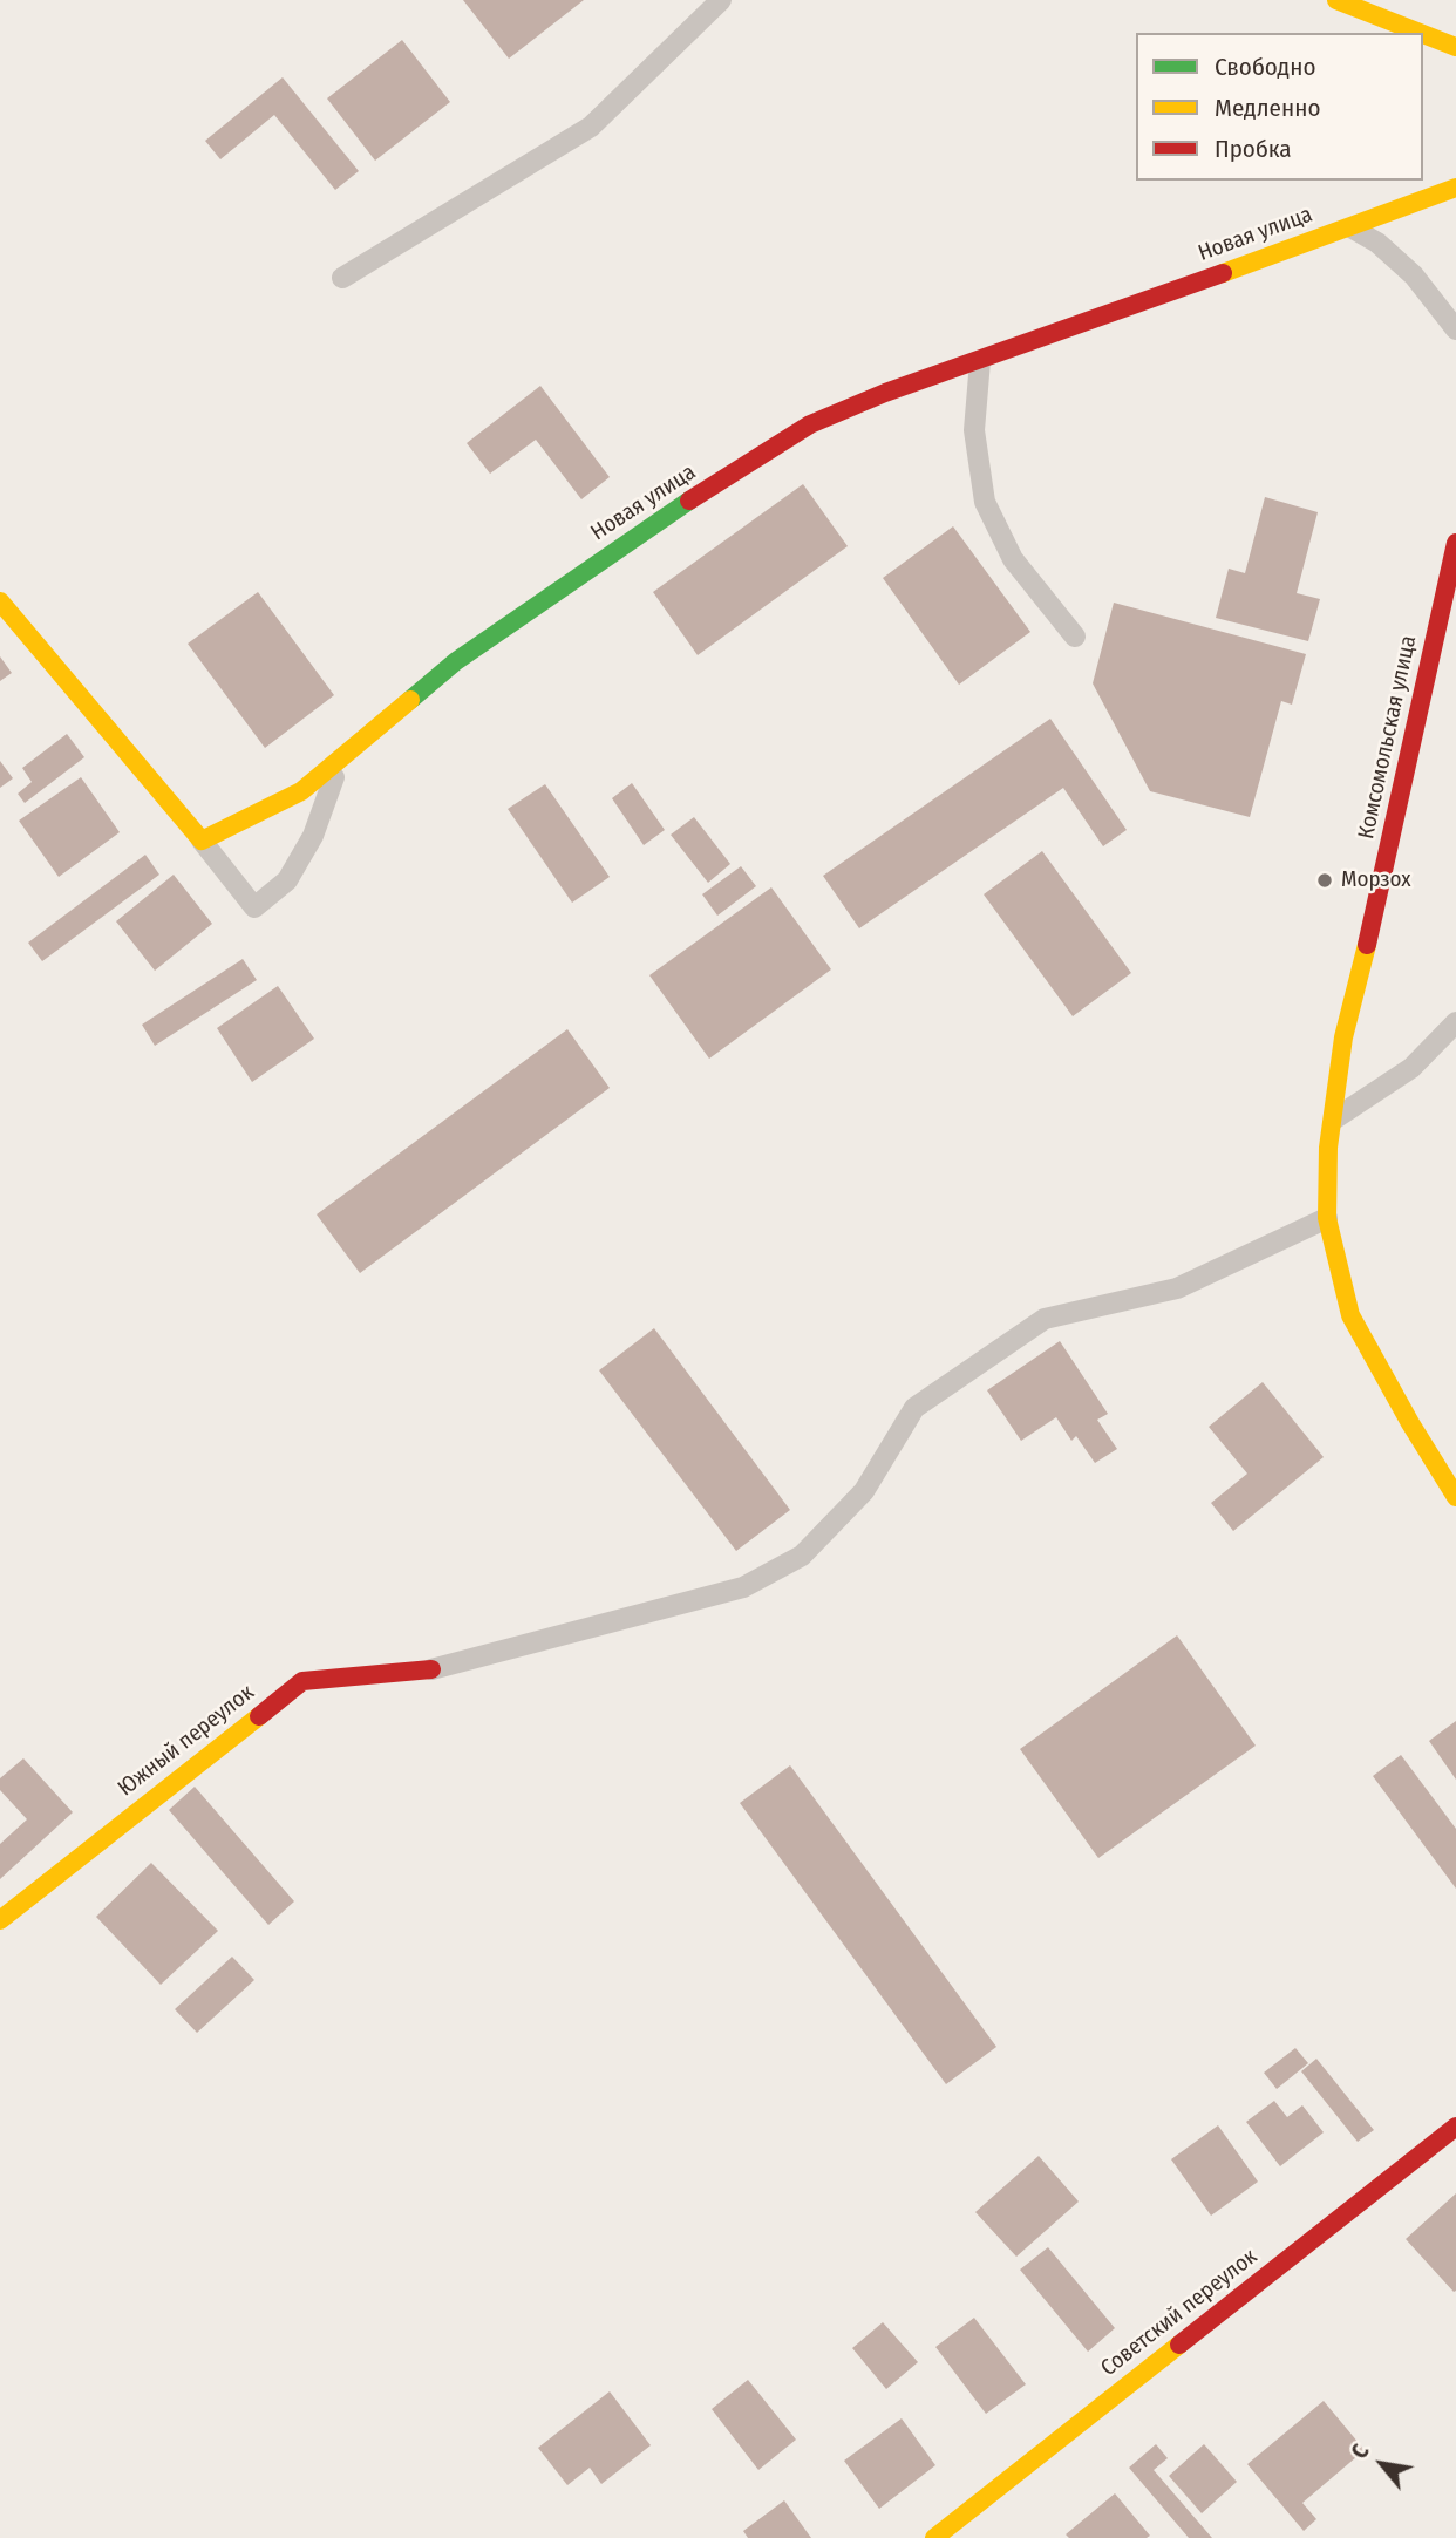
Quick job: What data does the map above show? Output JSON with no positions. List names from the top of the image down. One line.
{"streets":{"street":["Новая улица","Комсомольская улица","Южный переулок","Советский переулок"]},"places":["Морзох"],"legend":["Свободно","Медленно","Пробка"],"north":"top left"}
